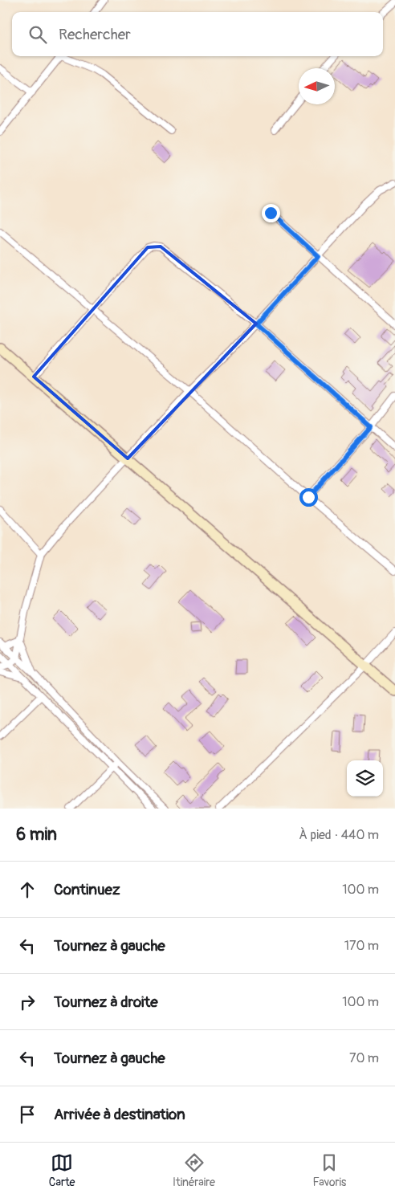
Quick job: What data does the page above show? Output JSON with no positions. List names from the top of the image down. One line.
{"north":"left","page":{"search":"Rechercher","heading":["6 min","À pied · 440 m"],"list":[["Continuez","100 m"],["Tournez à gauche","170 m"],["Tournez à droite","100 m"],["Tournez à gauche","70 m"],"Arrivée à destination"],"nav":["Carte","Itinéraire","Favoris"]}}
